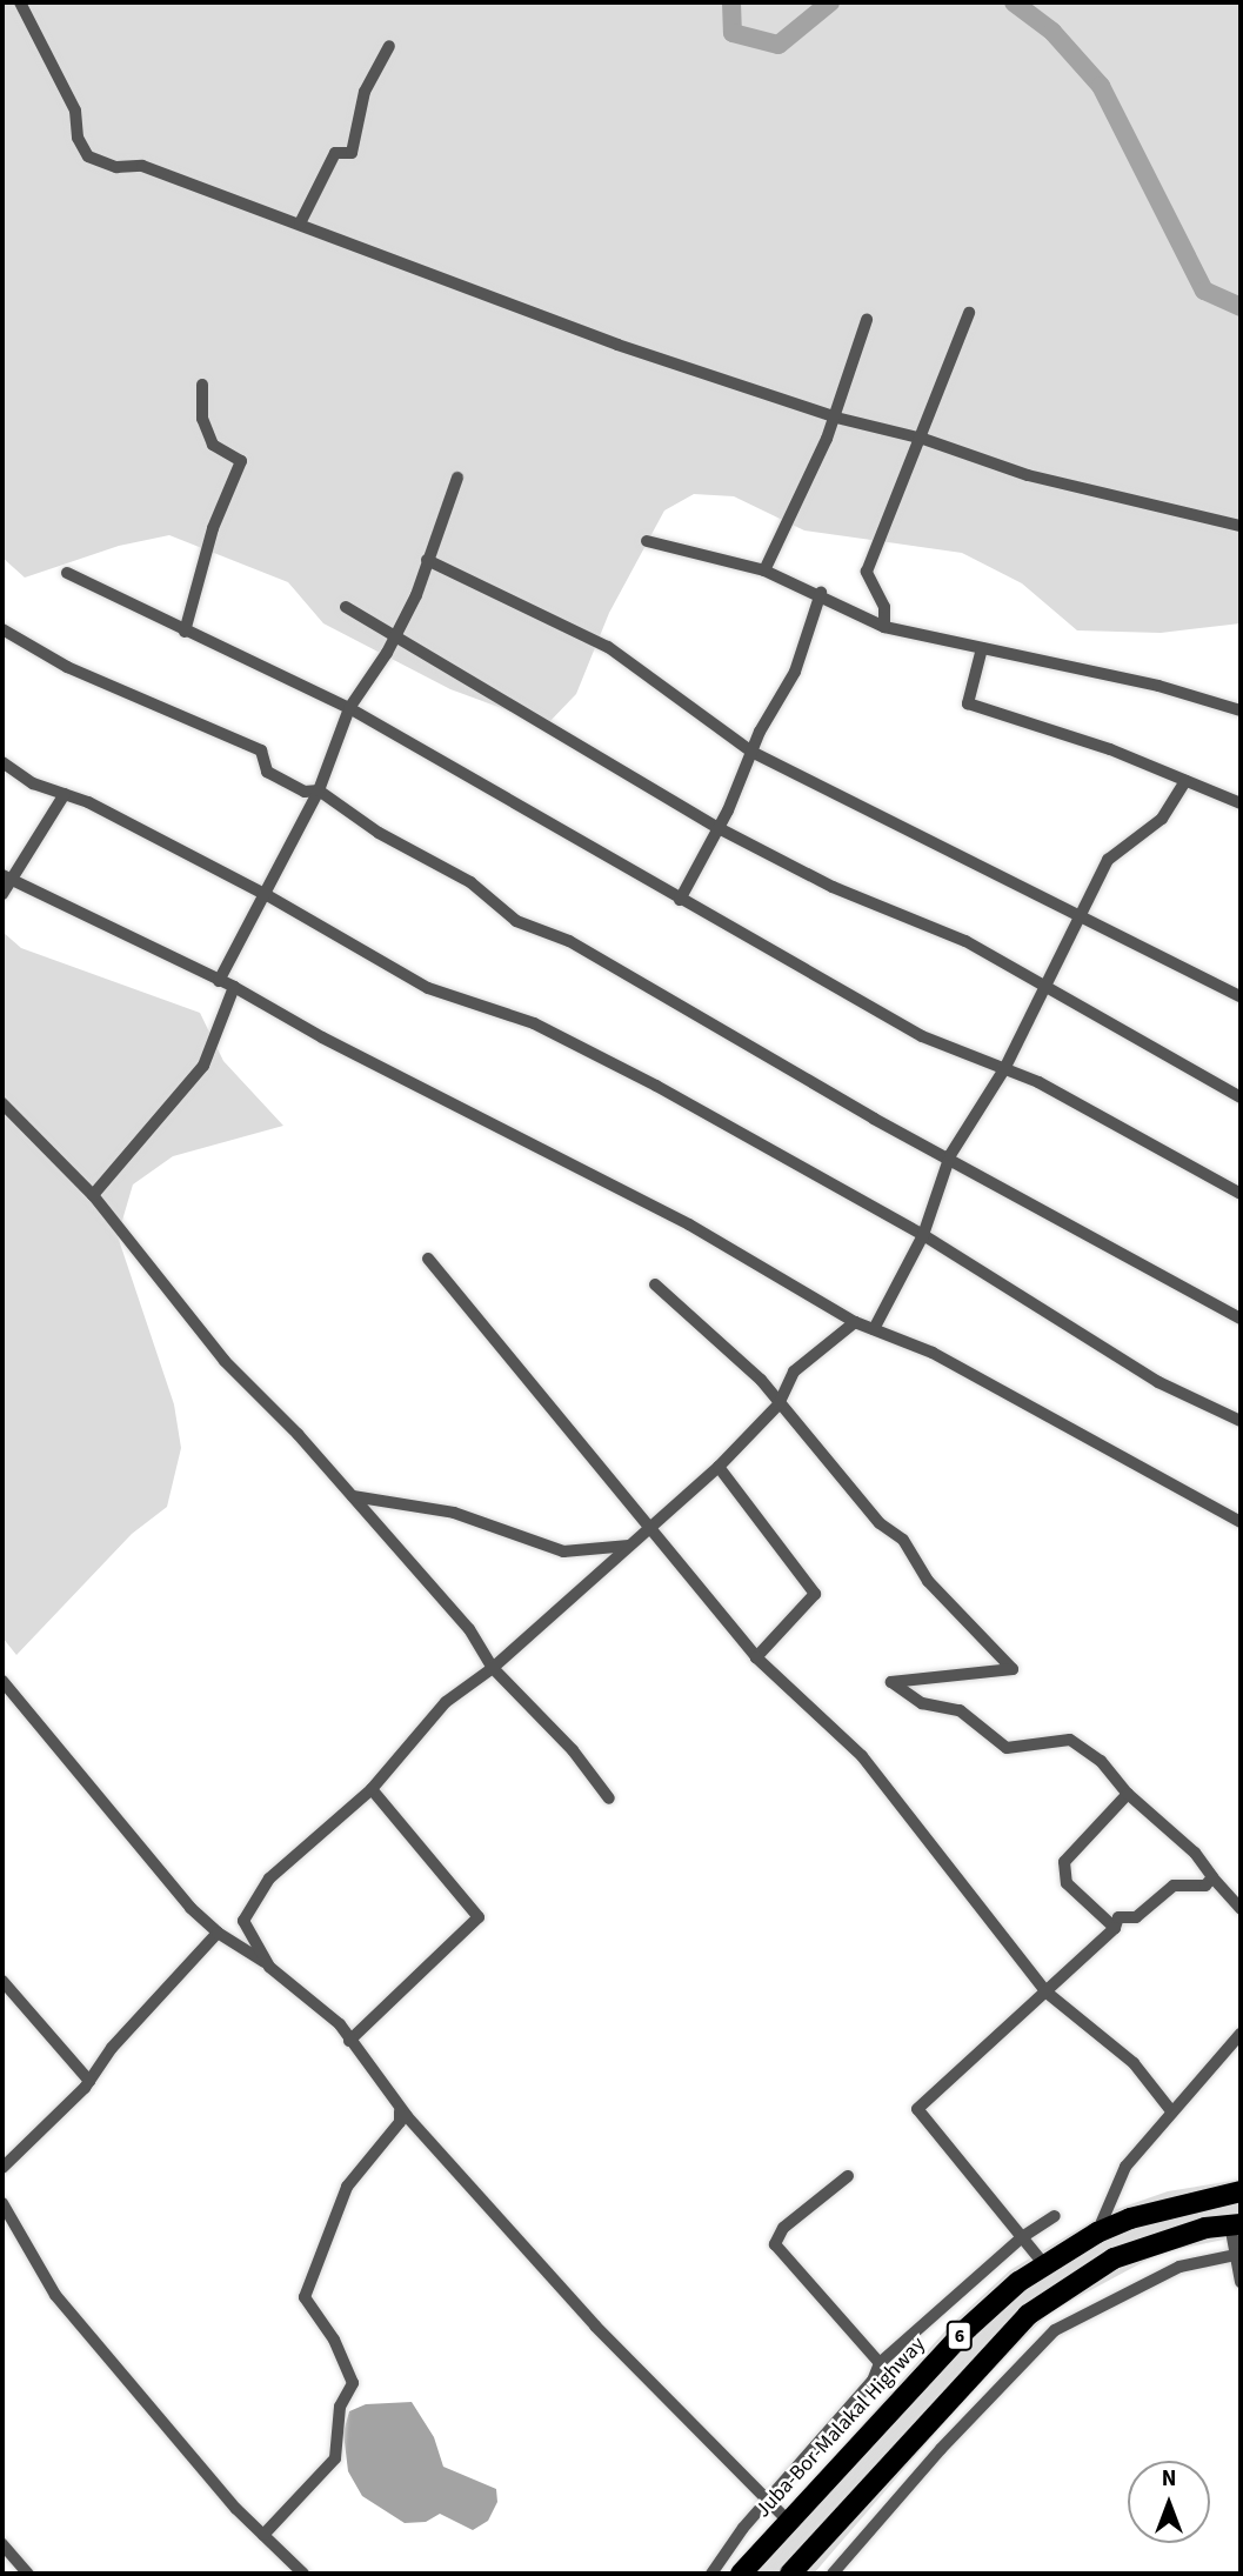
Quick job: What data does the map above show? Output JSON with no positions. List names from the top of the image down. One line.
{"streets":{"highway":["6","Juba-Bor-Malakal Highway"]},"north":"top"}
